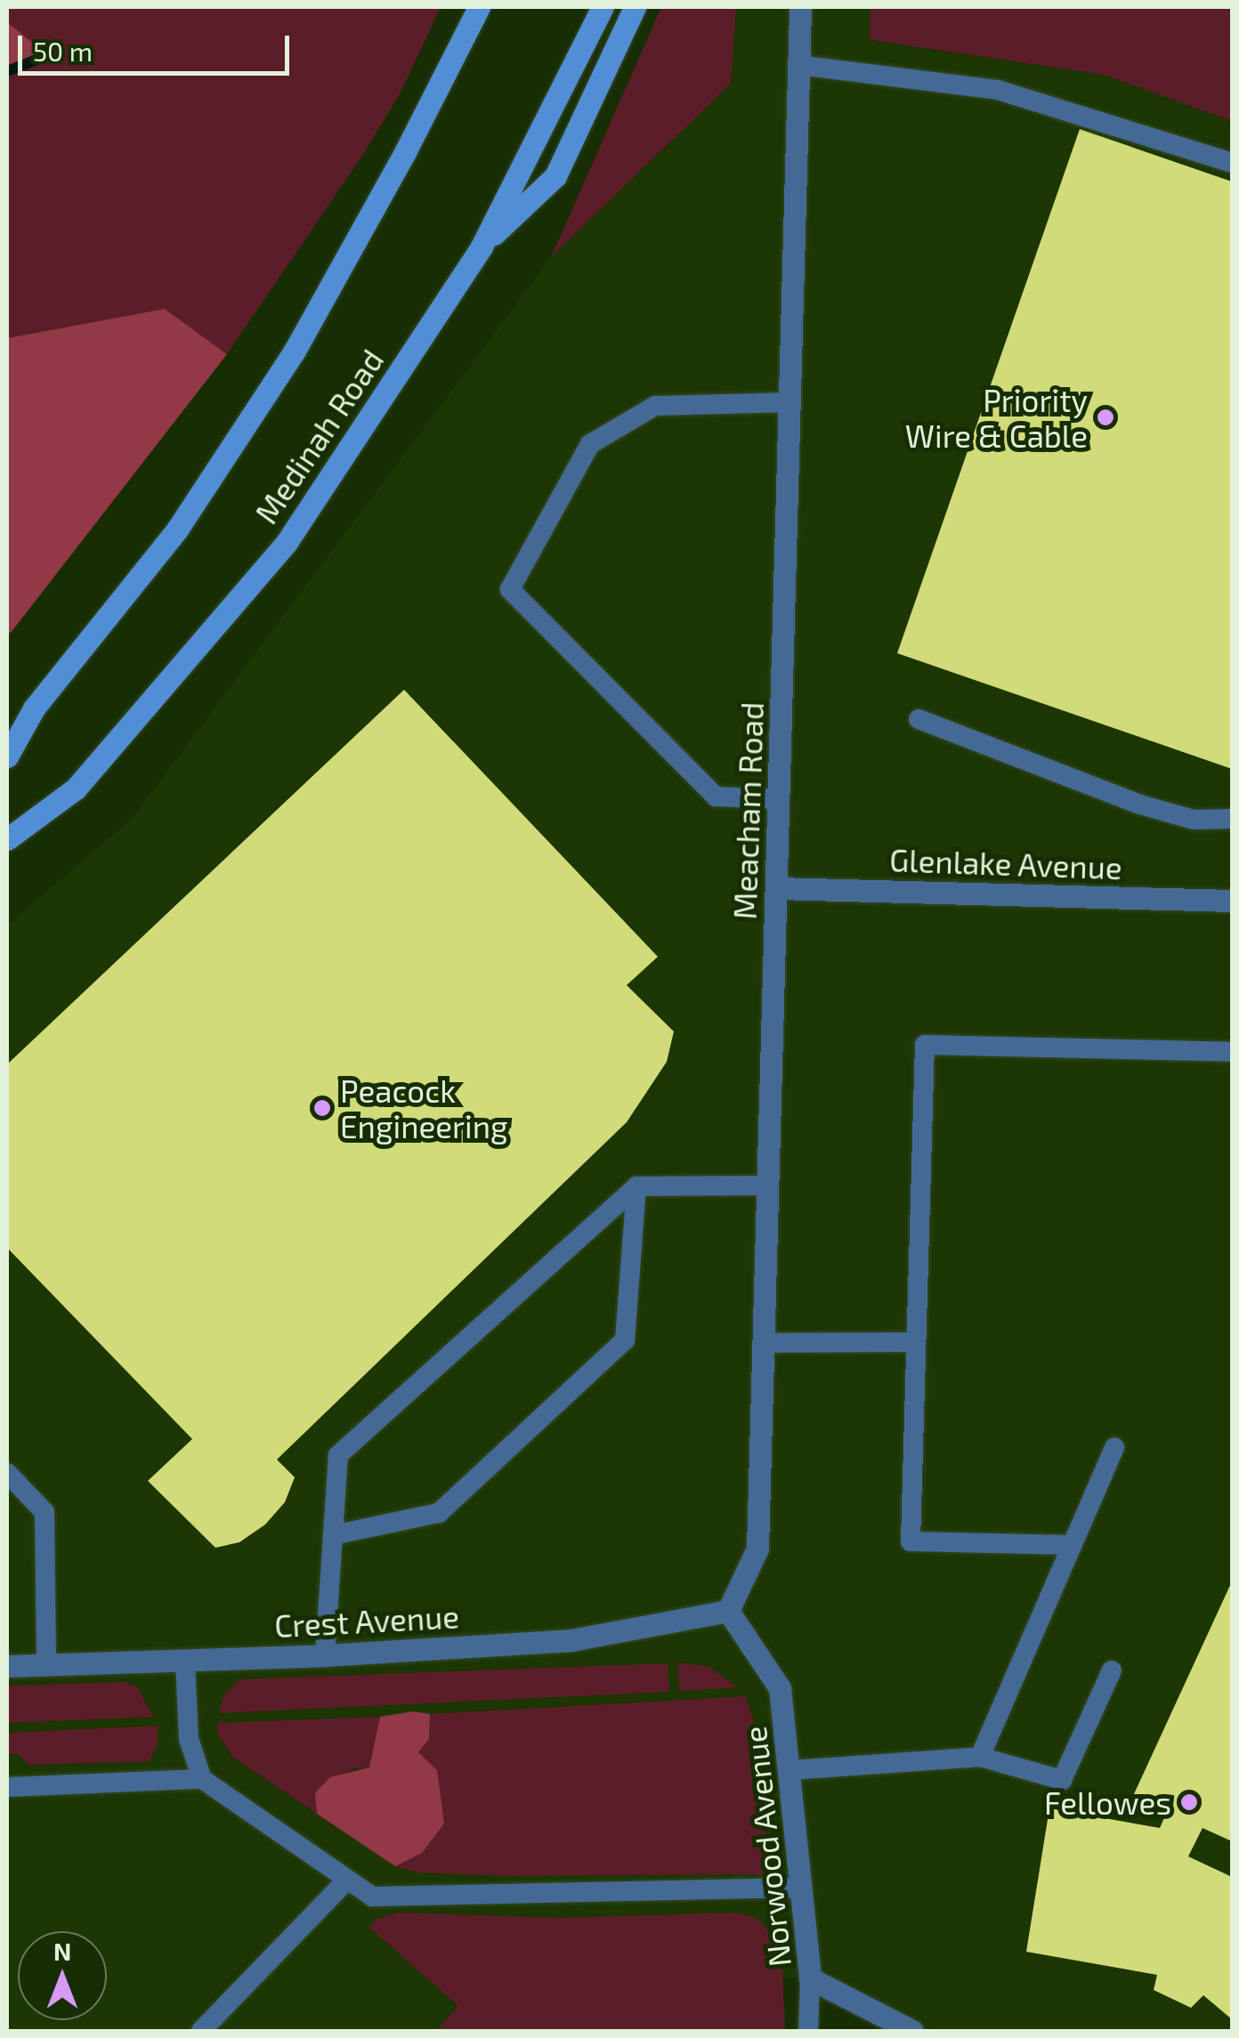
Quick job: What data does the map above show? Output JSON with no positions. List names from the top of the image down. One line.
{"streets":{"main road":["Medinah Road"],"street":["Meacham Road","Glenlake Avenue","Crest Avenue","Norwood Avenue"]},"crossings":[["Meacham Road","Glenlake Avenue"],["Meacham Road","Crest Avenue"],["Meacham Road","Norwood Avenue"],["Crest Avenue","Norwood Avenue"]],"places":["Priority Wire & Cable","Peacock Engineering","Fellowes"],"scale_bar":"50 m","north":"top"}
